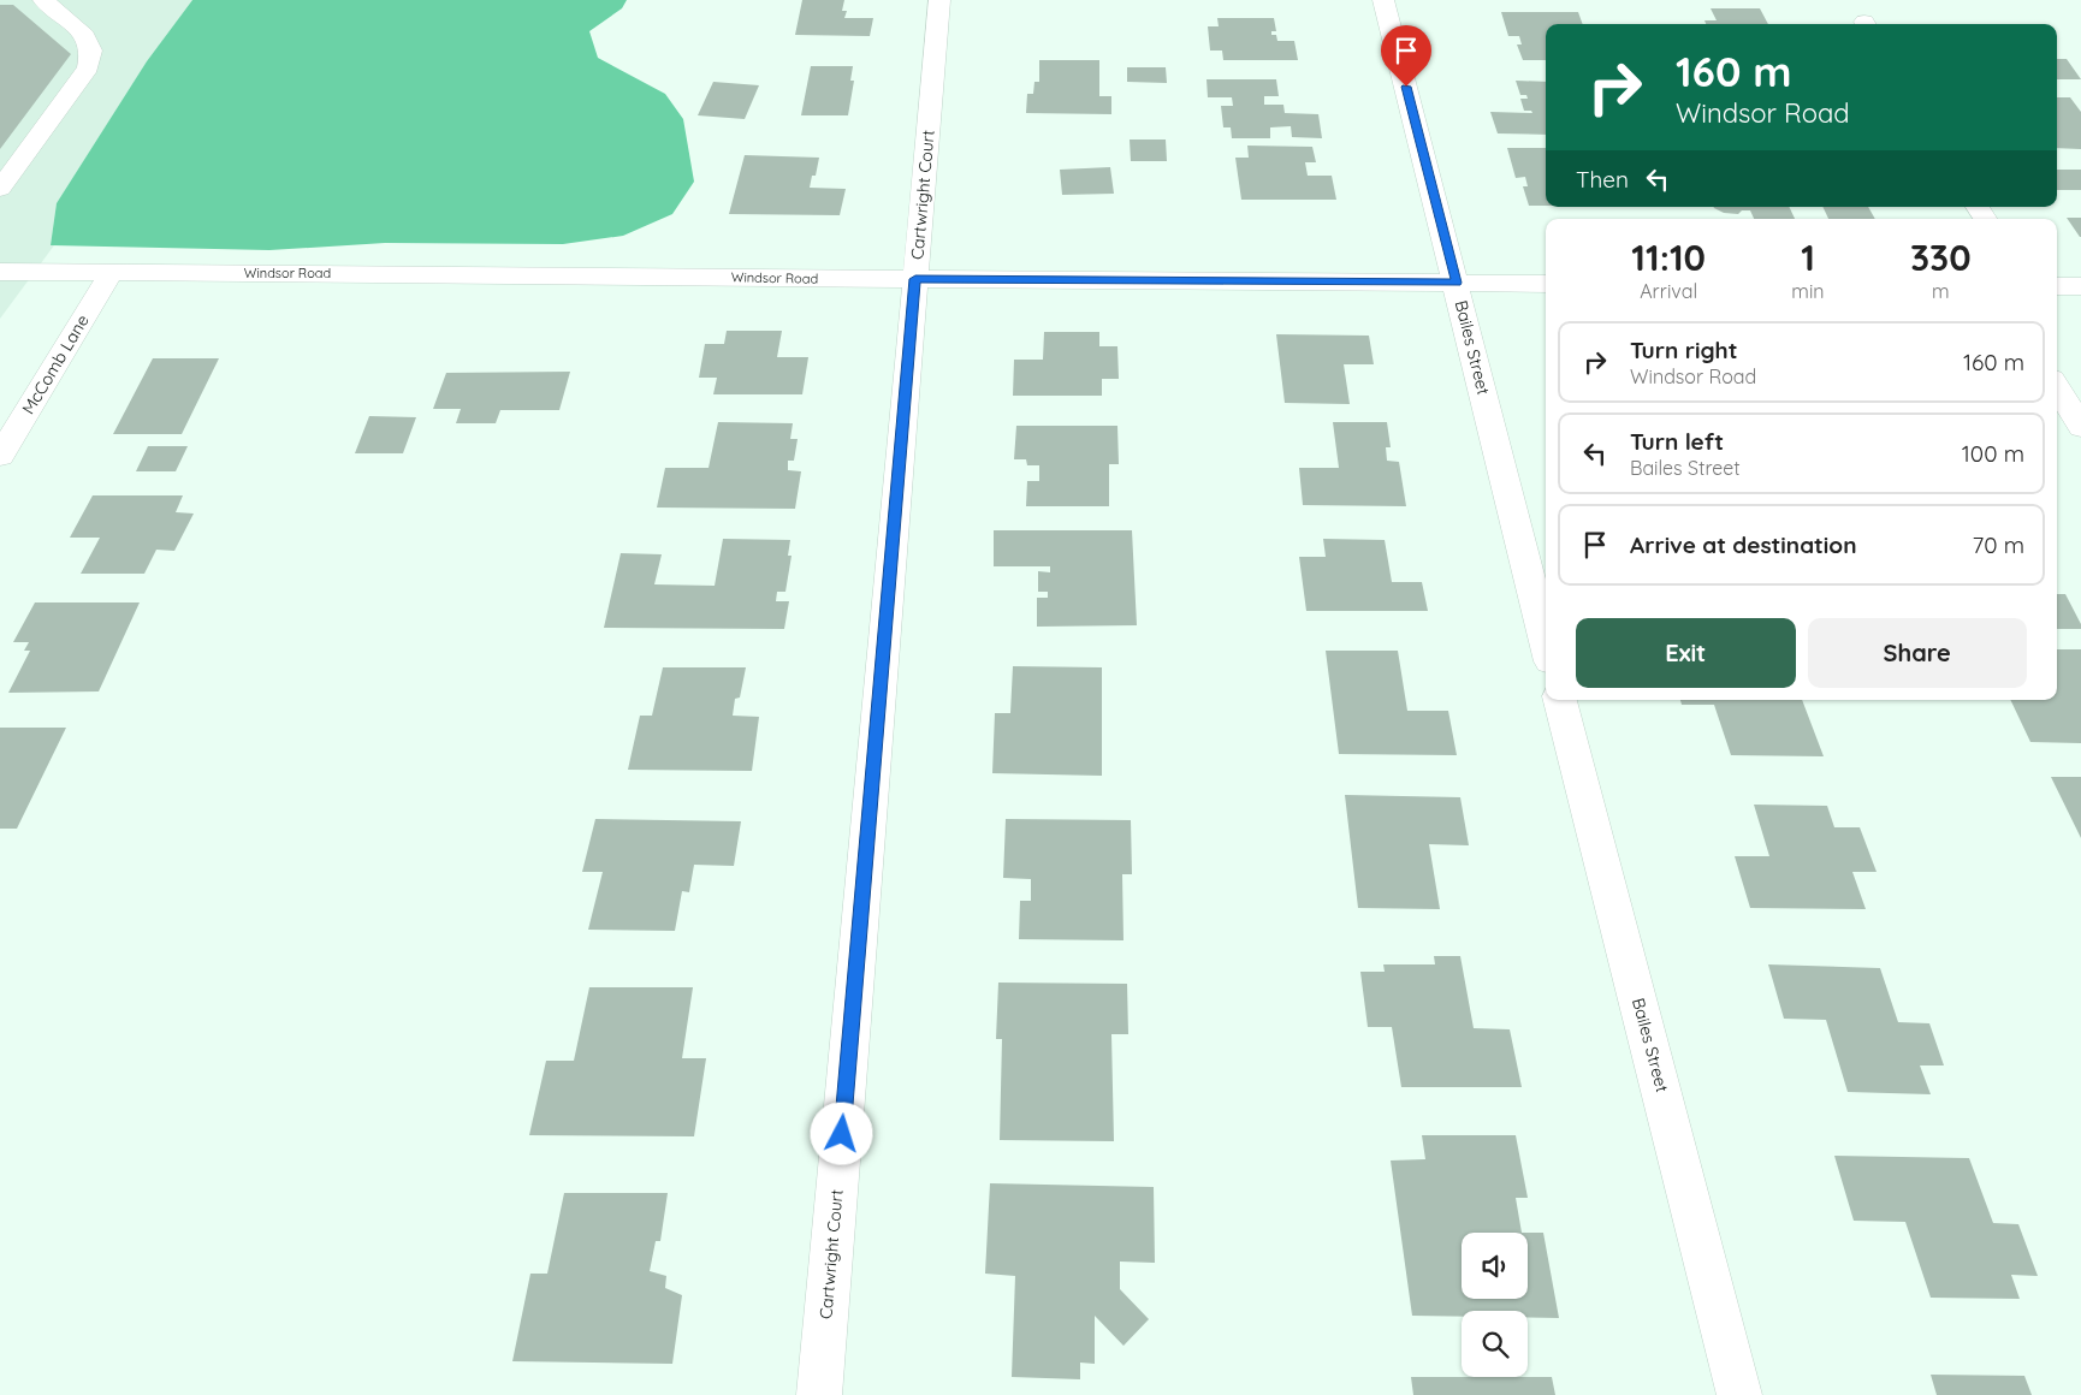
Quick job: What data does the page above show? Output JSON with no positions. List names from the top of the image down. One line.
{"streets":{"street":["Cartwright Court","Windsor Road","Bailes Street","McComb Lane"]},"crossings":[["Cartwright Court","Windsor Road"],["Windsor Road","Bailes Street"],["Windsor Road","McComb Lane"]],"page":{"turn":["160 m","Windsor Road"],"then":"Then","eta":["11:10","Arrival","1","min","330","m"],"list":[{"name":"Turn right","note":"Windsor Road","value":"160 m"},{"name":"Turn left","note":"Bailes Street","value":"100 m"},{"name":"Arrive at destination","value":"70 m"}],"buttons":["Exit","Share"]}}
